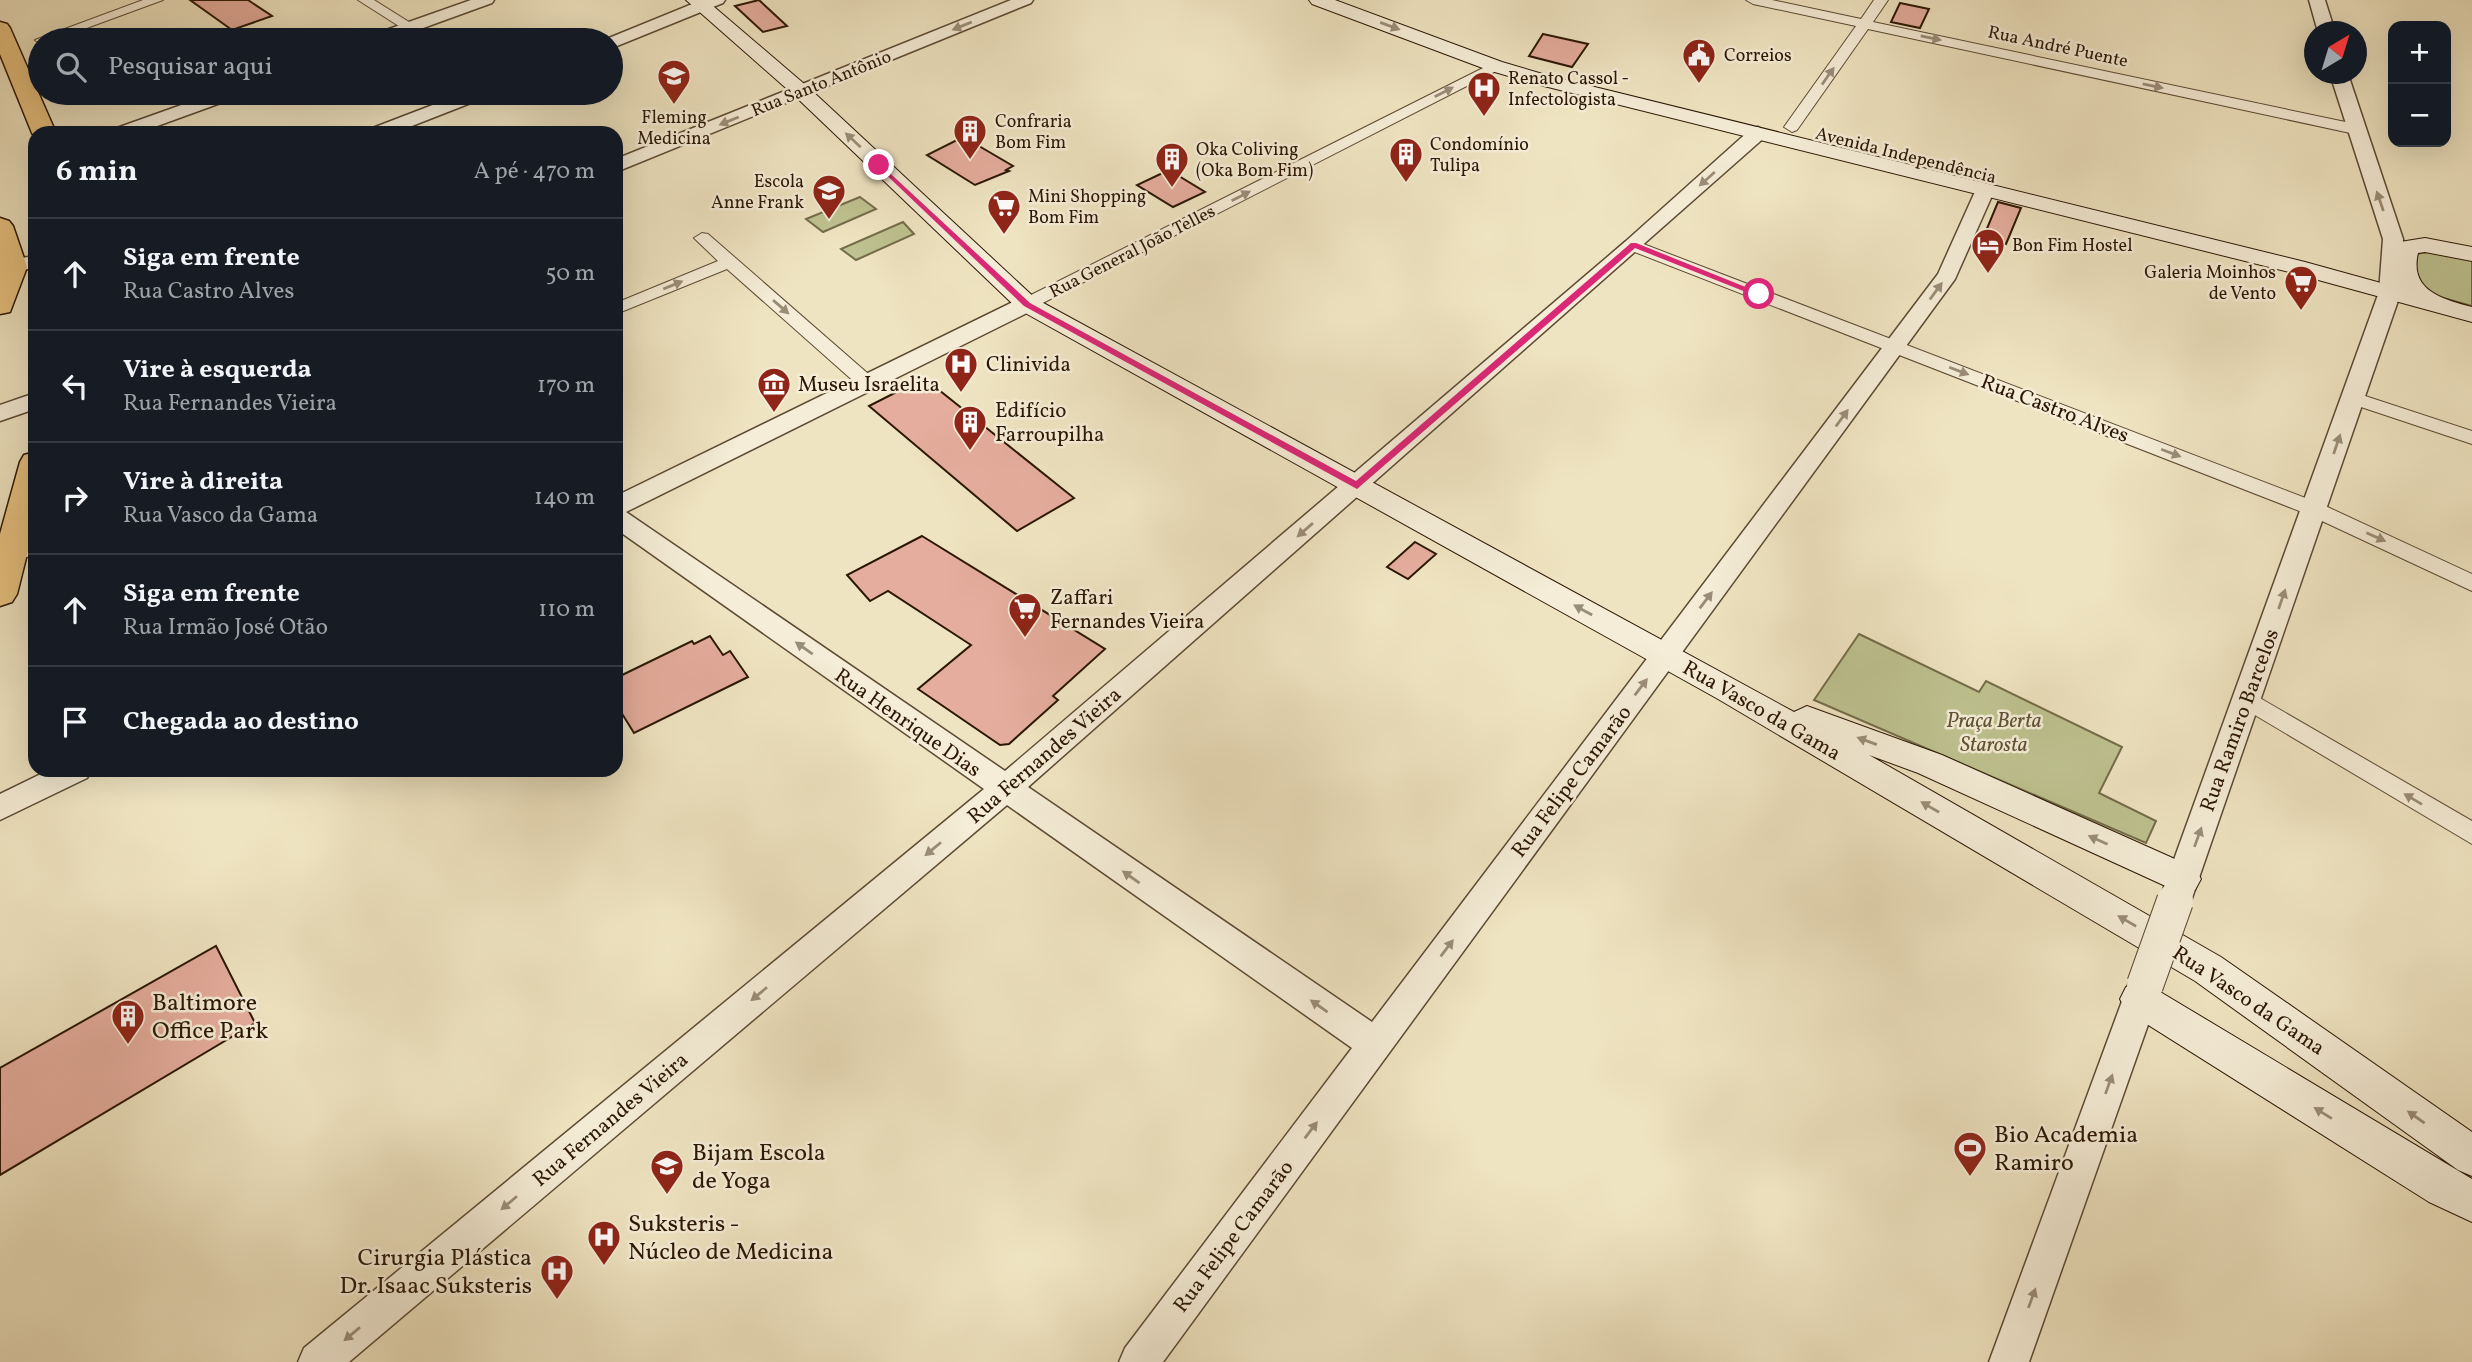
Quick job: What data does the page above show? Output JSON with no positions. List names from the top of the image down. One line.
{"streets":{"main road":["Avenida Independência","Rua Vasco da Gama"],"street":["Rua André Puente","Rua Santo Antônio","Rua General João Telles","Rua Castro Alves","Rua Ramiro Barcelos","Rua Henrique Dias","Rua Fernandes Vieira","Rua Felipe Camarão"]},"crossings":[["Rua André Puente","Rua Ramiro Barcelos"],["Rua Santo Antônio","Rua Vasco da Gama"],["Avenida Independência","Rua General João Telles"],["Avenida Independência","Rua Ramiro Barcelos"],["Avenida Independência","Rua Fernandes Vieira"],["Avenida Independência","Rua Felipe Camarão"],["Rua General João Telles","Rua Vasco da Gama"],["Rua Castro Alves","Rua Ramiro Barcelos"],["Rua Castro Alves","Rua Fernandes Vieira"],["Rua Castro Alves","Rua Felipe Camarão"],["Rua Vasco da Gama","Rua Fernandes Vieira"],["Rua Vasco da Gama","Rua Felipe Camarão"],["Rua Henrique Dias","Rua Fernandes Vieira"],["Rua Henrique Dias","Rua Felipe Camarão"]],"one_way":["Rua André Puente","Rua General João Telles","Rua Castro Alves","Rua Ramiro Barcelos","Rua Henrique Dias","Rua Fernandes Vieira","Rua Felipe Camarão"],"parks":["Praça Berta Starosta"],"places":{"public building":["Correios"],"school or university":["Fleming Medicina","Escola Anne Frank","Bijam Escola de Yoga"],"hospital":["Renato Cassol - Infectologista","Clinivida","Suksteris - Núcleo de Medicina","Cirurgia Plástica Dr. Isaac Suksteris"],"building":["Confraria Bom Fim","Condomínio Tulipa","Oka Coliving (Oka Bom Fim)","Edifício Farroupilha","Baltimore Office Park"],"supermarket":["Mini Shopping Bom Fim","Galeria Moinhos de Vento","Zaffari Fernandes Vieira"],"hotel":["Bon Fim Hostel"],"museum":["Museu Israelita"],"sports":["Bio Academia Ramiro"]},"north":"top right","page":{"map_buttons":["+","−"],"search":"Pesquisar aqui","heading":["6 min","A pé · 470 m"],"list":[["Siga em frente","Rua Castro Alves","50 m"],["Vire à esquerda","Rua Fernandes Vieira","170 m"],["Vire à direita","Rua Vasco da Gama","140 m"],["Siga em frente","Rua Irmão José Otão","110 m"],"Chegada ao destino"]}}
